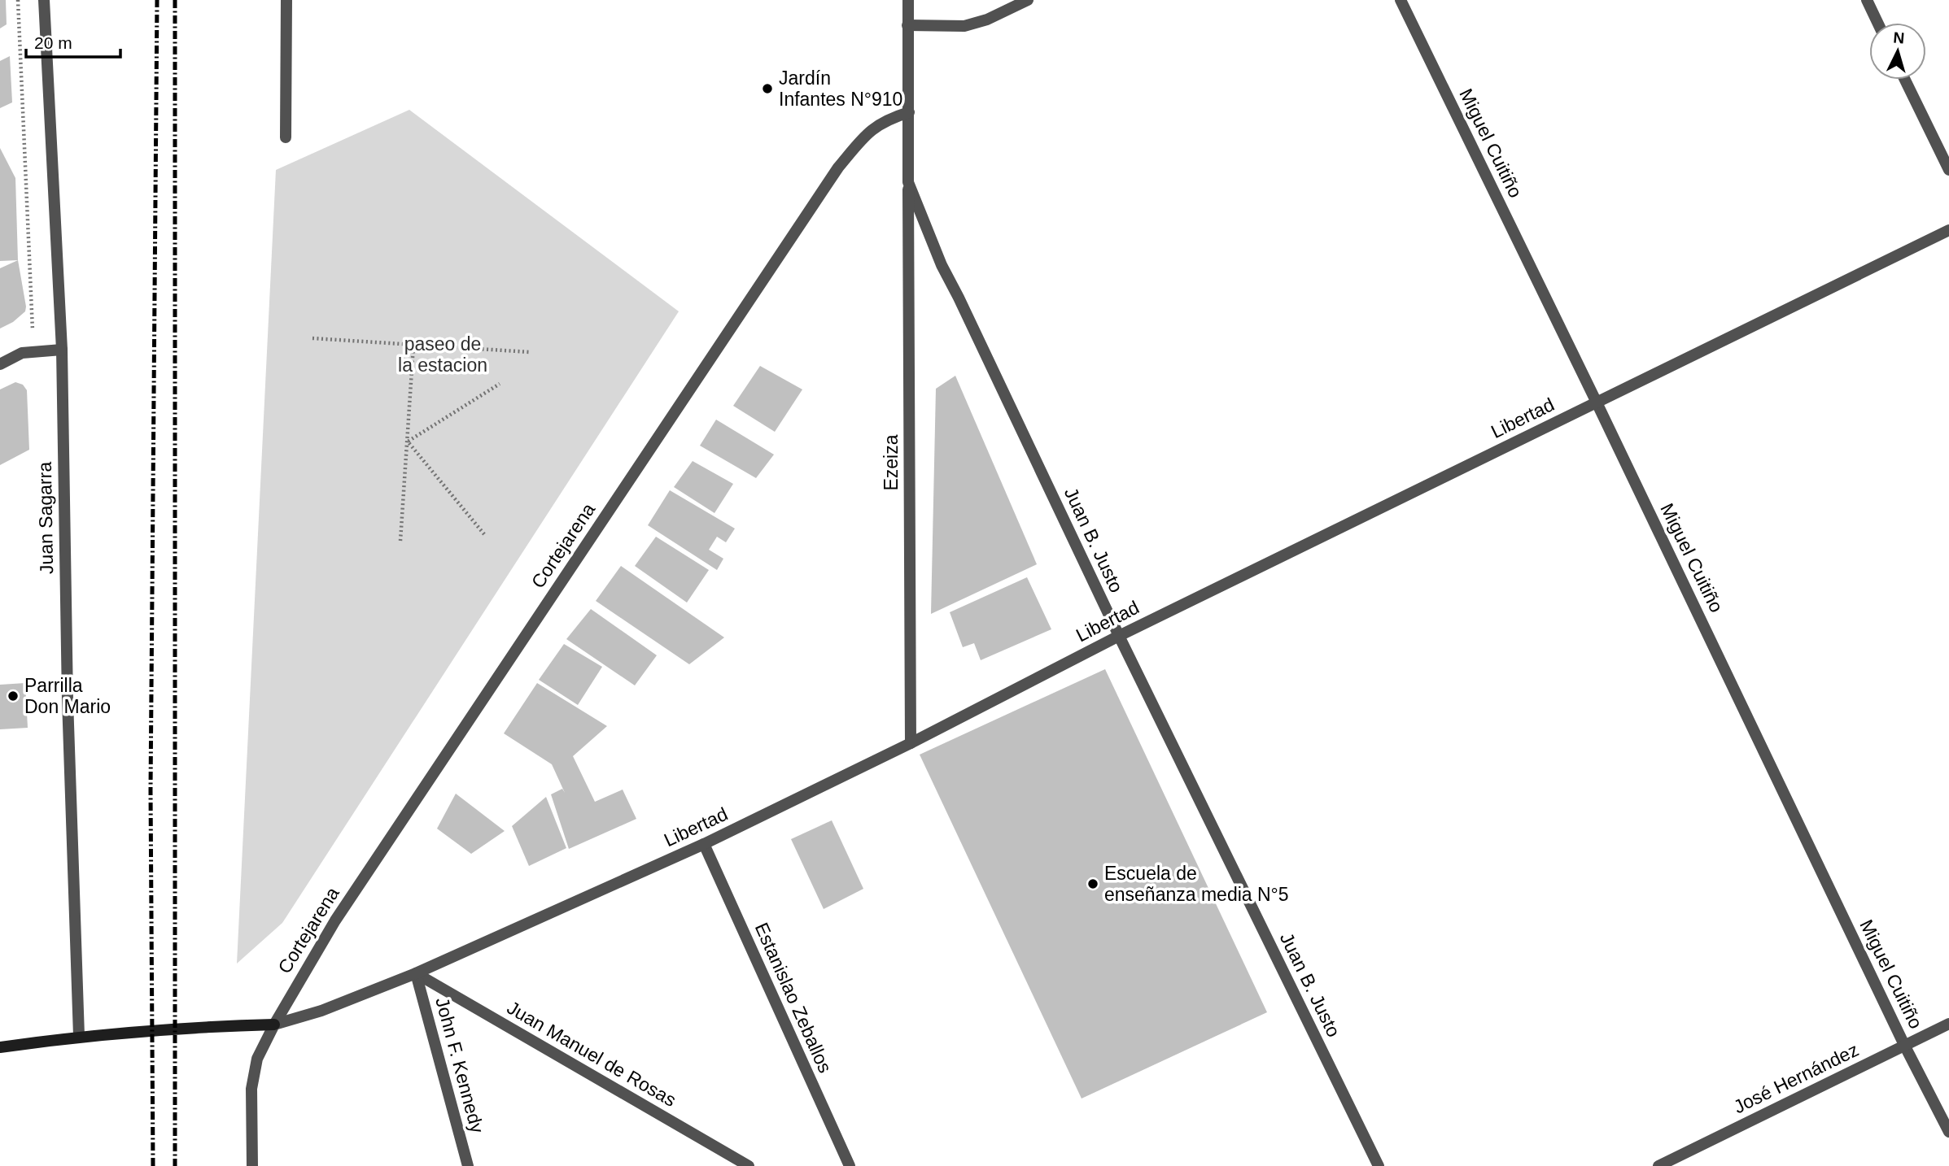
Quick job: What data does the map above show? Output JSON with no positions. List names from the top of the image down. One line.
{"streets":{"street":["Miguel Cuitiño","Libertad","Ezeiza","Juan Sagarra","Juan B. Justo","Cortejarena","Estanislao Zeballos","Juan Manuel de Rosas","John F. Kennedy","José Hernández"]},"crossings":[["Miguel Cuitiño","Libertad"],["Miguel Cuitiño","José Hernández"],["Libertad","Ezeiza"],["Libertad","Juan B. Justo"],["Libertad","Cortejarena"],["Libertad","Estanislao Zeballos"],["Libertad","Juan Manuel de Rosas"],["Libertad","John F. Kennedy"],["Ezeiza","Juan B. Justo"],["Juan B. Justo","Cortejarena"],["Juan Manuel de Rosas","John F. Kennedy"]],"parks":["paseo de la estacion"],"places":["Jardín Infantes N°910","Parrilla Don Mario","Escuela de enseñanza media N°5"],"scale_bar":"20 m","north":"top"}
